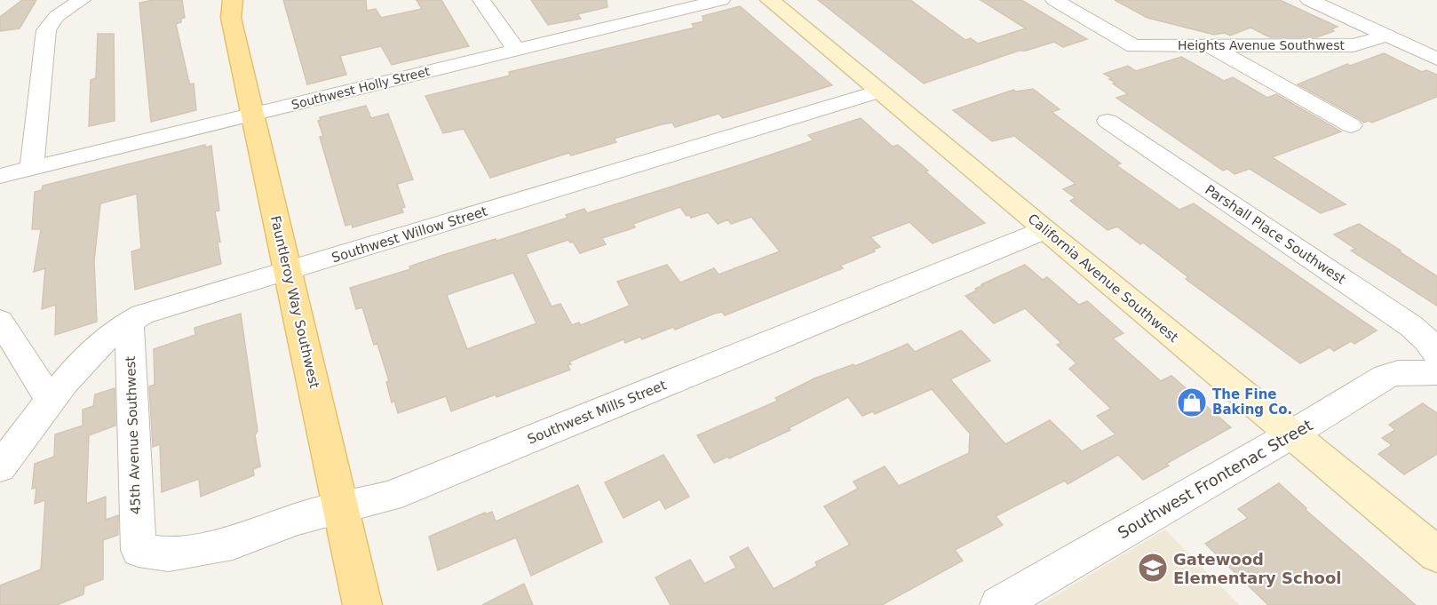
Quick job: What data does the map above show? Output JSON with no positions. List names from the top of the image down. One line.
{"streets":{"main road":["California Avenue Southwest","Fauntleroy Way Southwest"],"street":["Heights Avenue Southwest","Southwest Holly Street","Southwest Willow Street","Parshall Place Southwest","Southwest Mills Street","45th Avenue Southwest","Southwest Frontenac Street"]},"crossings":[["Southwest Holly Street","Fauntleroy Way Southwest"],["Southwest Willow Street","California Avenue Southwest"],["Southwest Willow Street","Fauntleroy Way Southwest"],["Southwest Willow Street","45th Avenue Southwest"],["California Avenue Southwest","Southwest Mills Street"],["California Avenue Southwest","Southwest Frontenac Street"],["Fauntleroy Way Southwest","Southwest Mills Street"],["Southwest Mills Street","45th Avenue Southwest"]],"places":{"shop":["The Fine Baking Co."],"school or university":["Gatewood Elementary School"]}}
